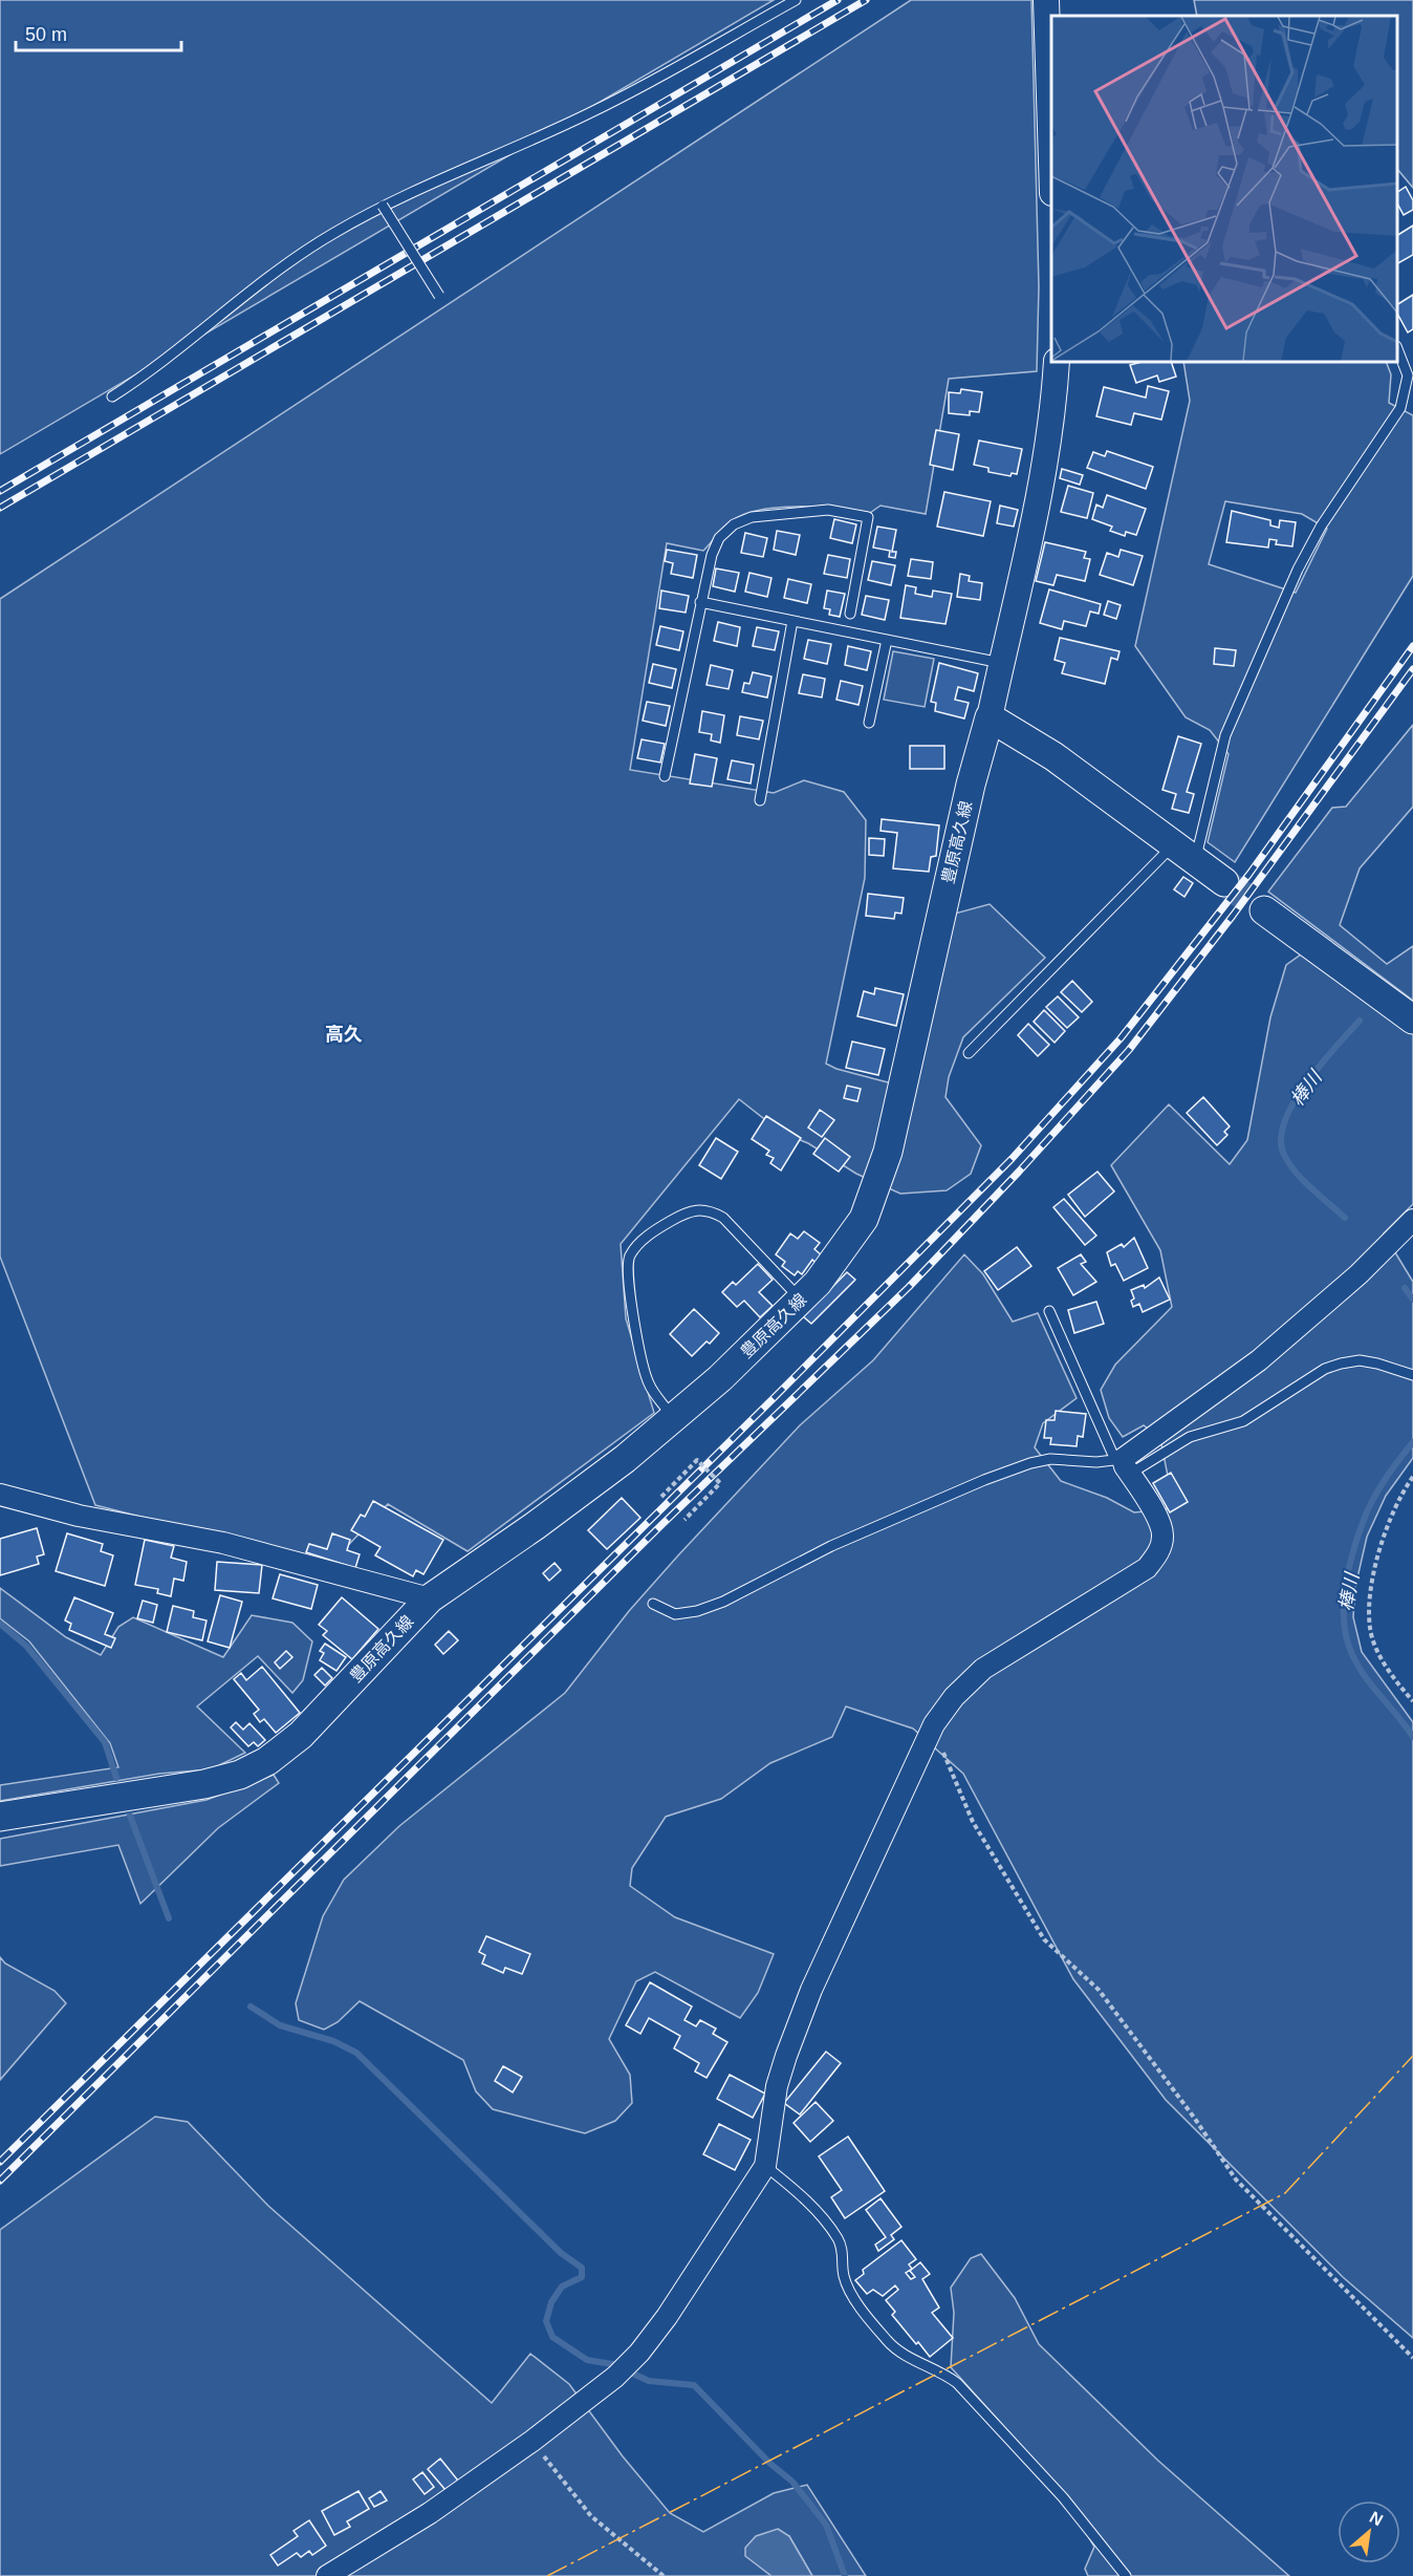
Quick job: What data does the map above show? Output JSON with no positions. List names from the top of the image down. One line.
{"streets":{"main road":["豊原高久線"]},"districts":["高久"],"water":["棒川"],"scale_bar":"50 m","north":"top right"}
